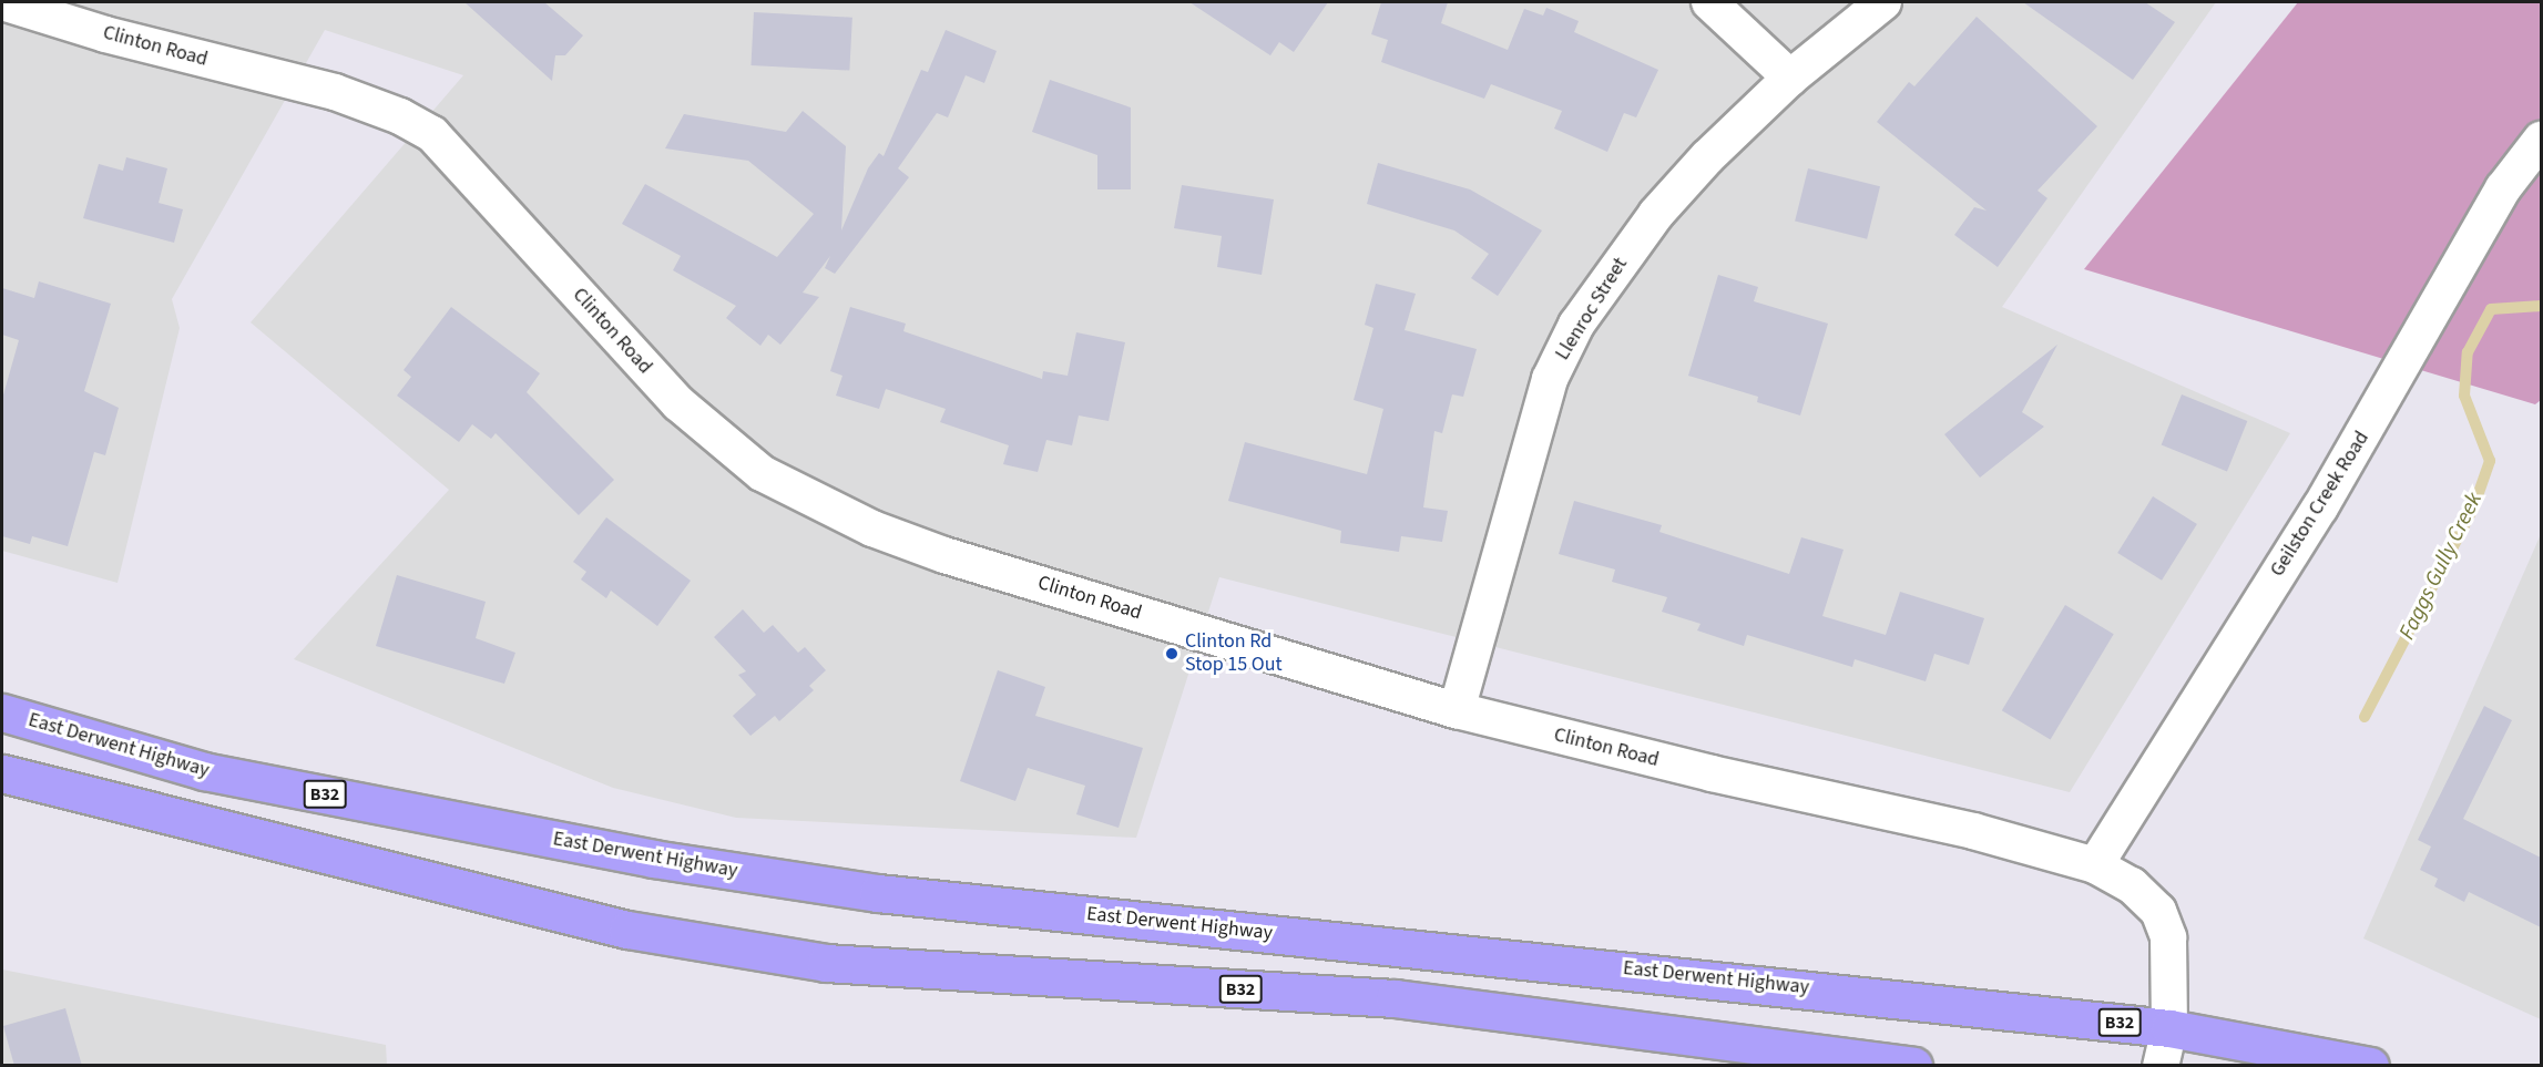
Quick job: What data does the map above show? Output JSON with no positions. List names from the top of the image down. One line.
{"streets":{"main road":["East Derwent Highway","B32"],"street":["Clinton Road","Llenroc Street","Geilston Creek Road"]},"crossings":[["Clinton Road","Llenroc Street"],["Clinton Road","Geilston Creek Road"],["Clinton Road","East Derwent Highway"]],"water":["Faggs Gully Creek"],"places":["Clinton Rd Stop 15 Out"]}
